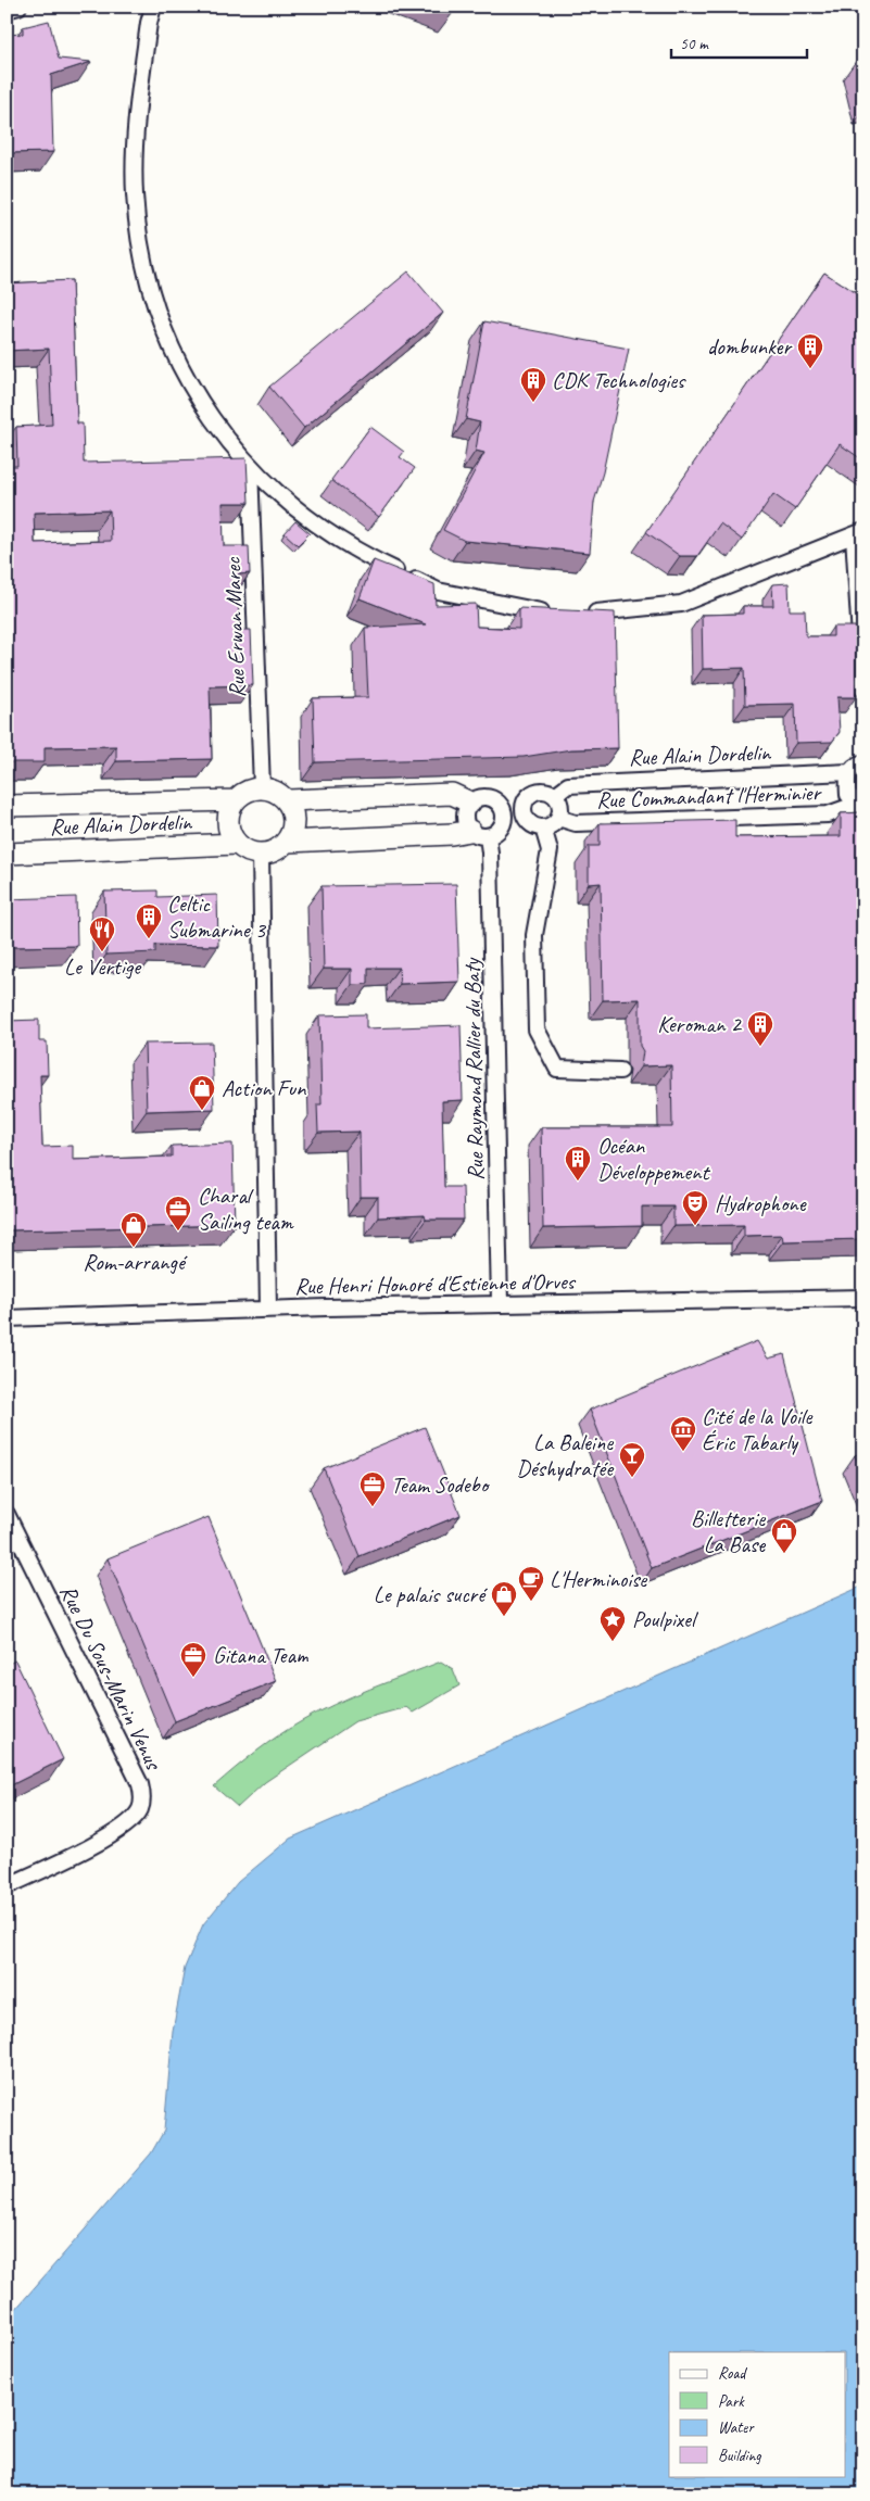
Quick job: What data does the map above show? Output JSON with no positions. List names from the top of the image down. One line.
{"streets":{"street":["Rue Erwan Marec","Rue Alain Dordelin","Rue Commandant l'Herminier","Rue Raymond Rallier du Baty","Rue Henri Honoré d'Estienne d'Orves","Rue Du Sous-Marin Venus"]},"crossings":[["Rue Erwan Marec","Rue Alain Dordelin"],["Rue Alain Dordelin","Rue Commandant l'Herminier"],["Rue Raymond Rallier du Baty","Rue Henri Honoré d'Estienne d'Orves"]],"places":{"building":["dombunker","CDK Technologies","Celtic Submarine 3","Keroman 2","Océan Développement"],"restaurant":["Le Vertige"],"shop":["Action Fun","Rom-arrangé","Billetterie La Base","Le palais sucré"],"theatre":["Hydrophone"],"office":["Charal Sailing team","Team Sodebo","Gitana Team"],"museum":["Cité de la Voile Éric Tabarly"],"bar":["La Baleine Déshydratée"],"cafe":["L'Herminoise"],"place":["Poulpixel"]},"legend":["Road","Park","Water","Building"],"scale_bar":"50 m"}
